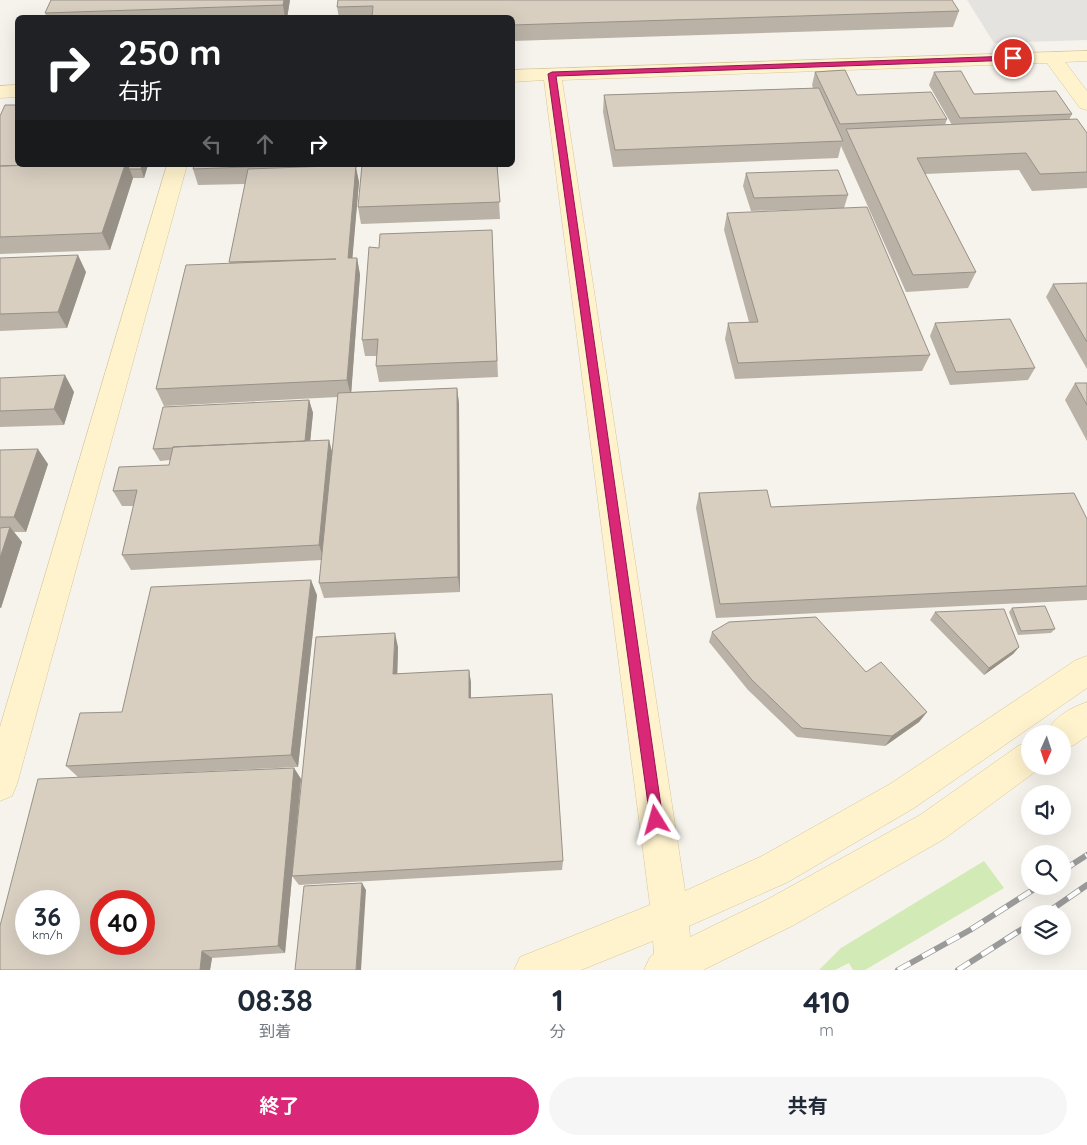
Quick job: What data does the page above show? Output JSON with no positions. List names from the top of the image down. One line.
{"north":"bottom","page":{"turn":["250 m","右折"],"speed":"36 km/h","limit":"40","eta":["08:38","到着","1","分","410","m"],"buttons":["終了","共有"]}}
